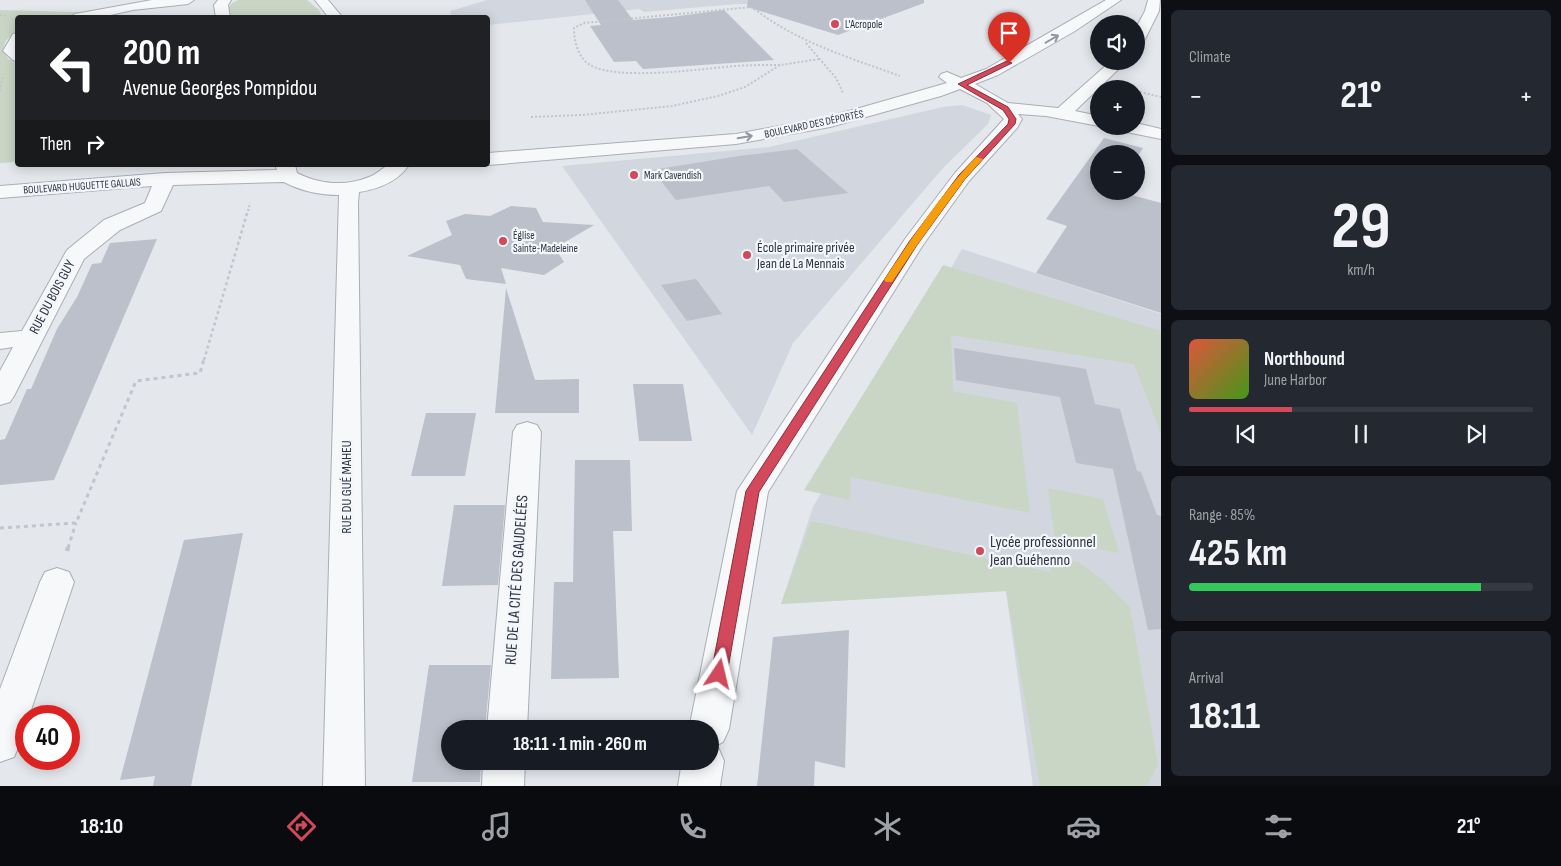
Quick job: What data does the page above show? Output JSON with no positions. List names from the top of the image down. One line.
{"streets":{"street":["BOULEVARD DES DÉPORTÉS","BOULEVARD HUGUETTE GALLAIS","RUE DU BOIS GUY","RUE DU GUÉ MAHEU","RUE DE LA CITÉ DES GAUDELÉES"]},"crossings":[["BOULEVARD HUGUETTE GALLAIS","RUE DU BOIS GUY"]],"places":["L'Acropole","Mark Cavendish","Église Sainte-Madeleine","École primaire privée Jean de La Mennais","Lycée professionnel Jean Guéhenno"],"page":{"tile":["Climate",["29","km/h"],["Range · 85%","425 km"],["Arrival","18:11"]],"map_buttons":["+","−"],"turn":["200 m","Avenue Georges Pompidou"],"heat":["−","21°","+"],"then":"Then","song":["Northbound","June Harbor"],"limit":"40","trip":"18:11 · 1 min · 260 m","tabs":["18:10","21°"]}}
